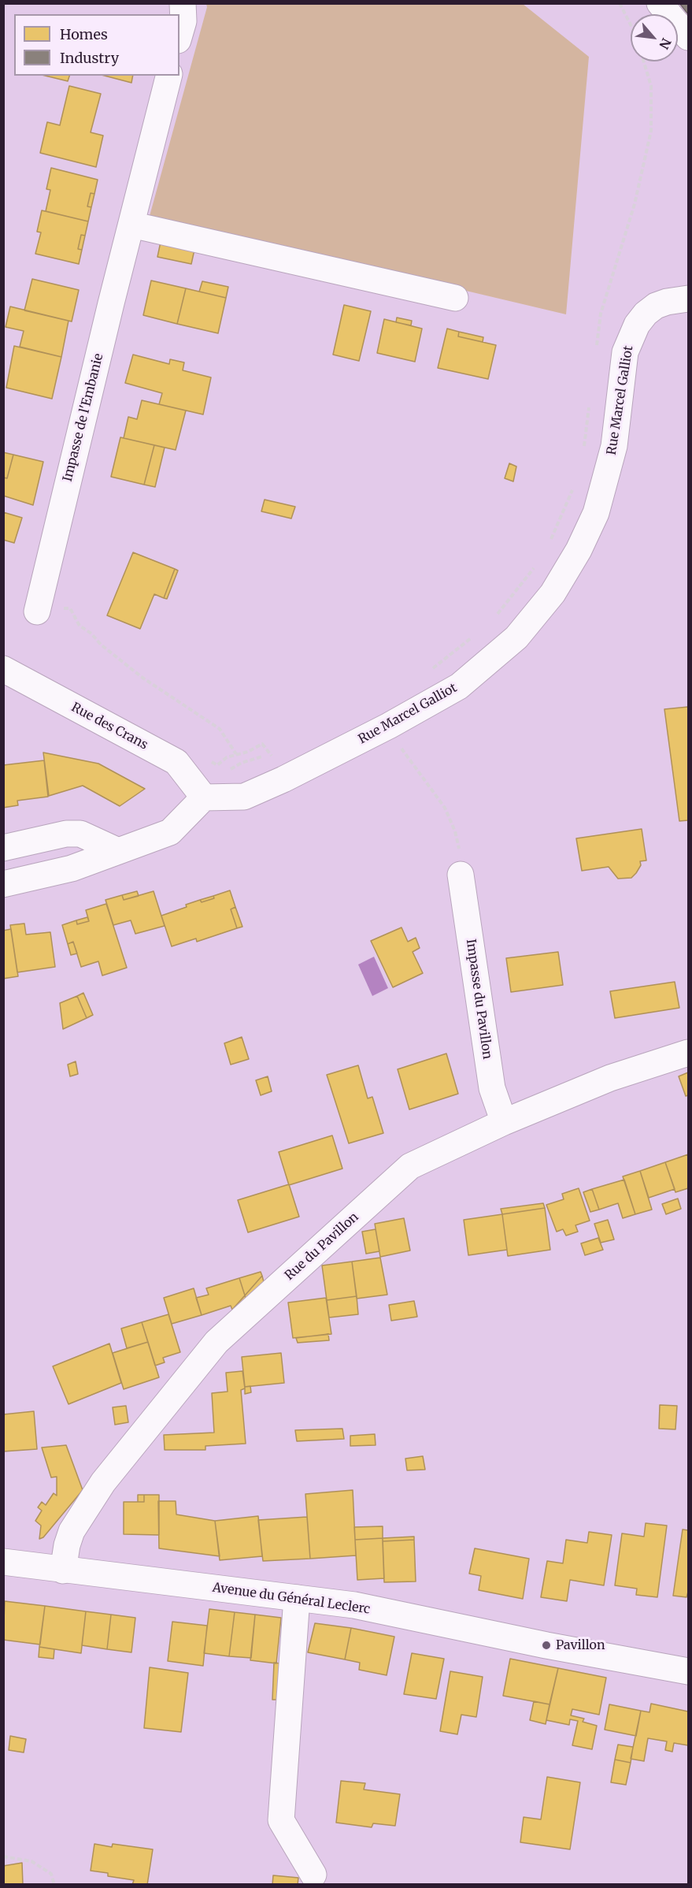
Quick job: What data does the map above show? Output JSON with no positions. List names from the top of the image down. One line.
{"streets":{"street":["Rue Marcel Galliot","Impasse de l'Embanie","Rue des Crans","Impasse du Pavillon","Rue du Pavillon","Avenue du Général Leclerc"]},"crossings":[["Rue Marcel Galliot","Rue des Crans"],["Impasse du Pavillon","Rue du Pavillon"],["Rue du Pavillon","Avenue du Général Leclerc"]],"places":["Pavillon"],"legend":["Homes","Industry"],"north":"bottom right"}
